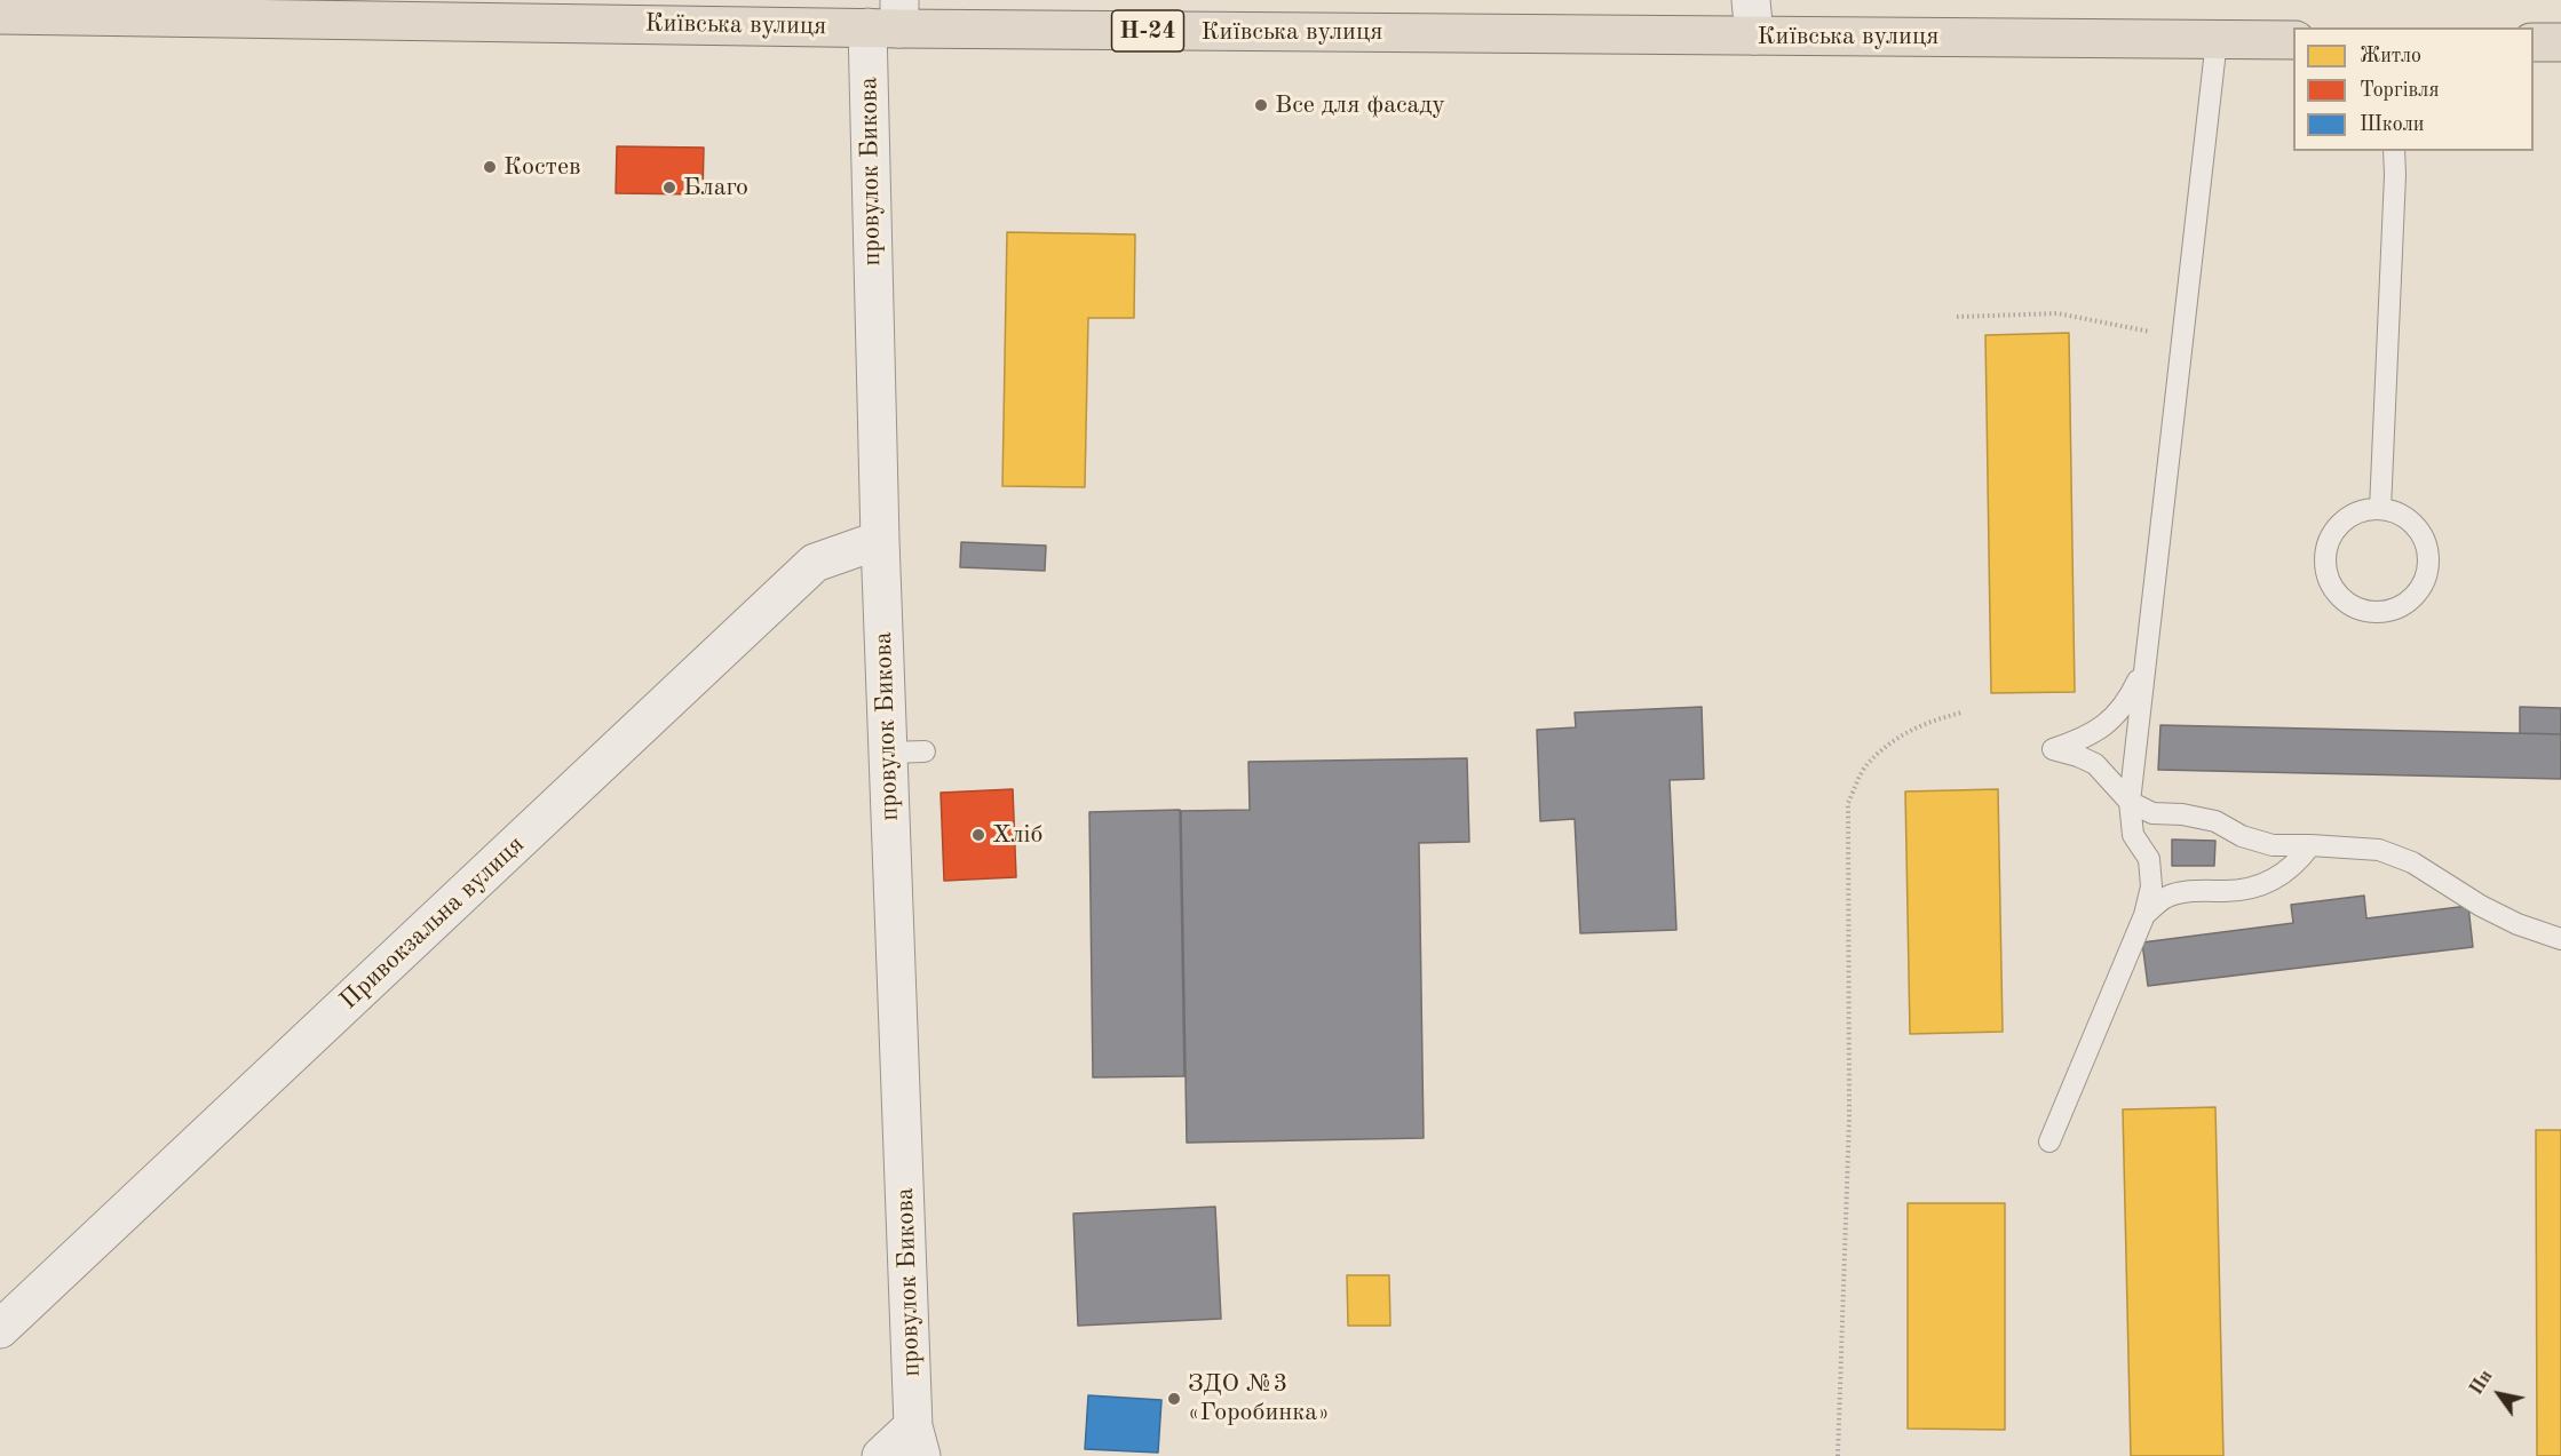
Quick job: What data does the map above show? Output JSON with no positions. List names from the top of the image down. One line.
{"streets":{"main road":["Київська вулиця","Н-24"],"street":["провулок Бикова","Привокзальна вулиця"]},"crossings":[["Київська вулиця","провулок Бикова"],["провулок Бикова","Привокзальна вулиця"]],"places":["Все для фасаду","Костев","Благо","Хліб","ЗДО №3 «Горобинка»"],"legend":["Житло","Торгівля","Школи"],"north":"top left"}
